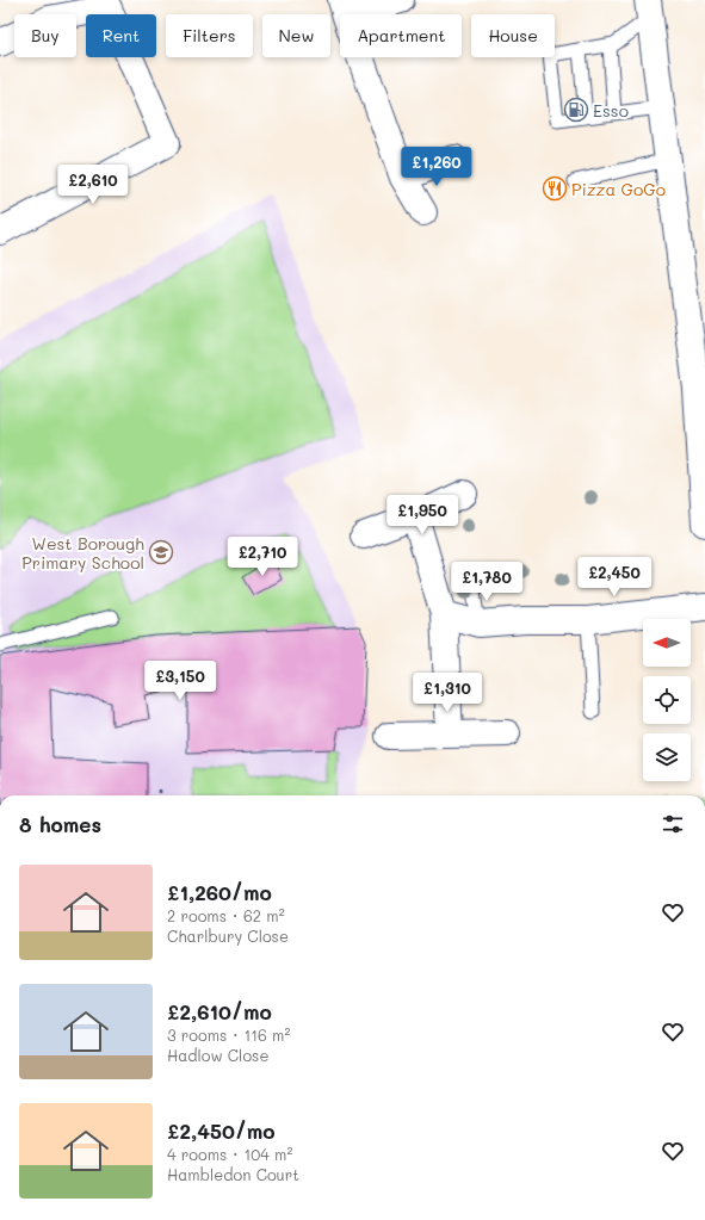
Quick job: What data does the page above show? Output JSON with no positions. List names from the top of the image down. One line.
{"places":{"fuel station":["Esso"],"restaurant":["Pizza GoGo"],"school or university":["West Borough Primary School"]},"north":"left","page":{"chip":["Buy","Rent","Filters","New","Apartment","House"],"price":["£1,260","£2,610","£1,950","£2,710","£2,450","£1,780","£3,150","£1,310"],"heading":"8 homes","list":[{"name":"£1,260/mo","note":"2 rooms · 62 m² · Charlbury Close"},{"name":"£2,610/mo","note":"3 rooms · 116 m² · Hadlow Close"},{"name":"£2,450/mo","note":"4 rooms · 104 m² · Hambledon Court"}]}}
